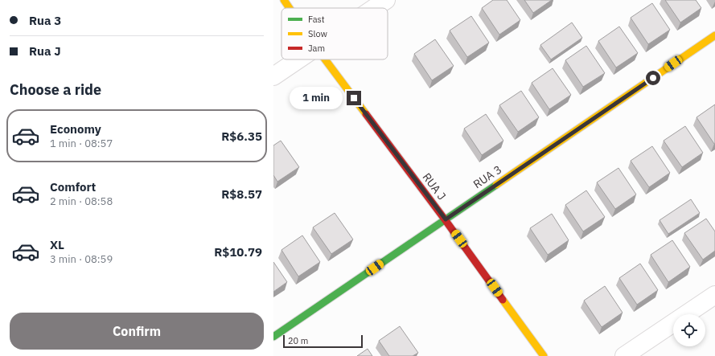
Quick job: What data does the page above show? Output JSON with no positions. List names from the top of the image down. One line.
{"streets":{"street":["RUA 3","RUA J"]},"crossings":[["RUA 3","RUA J"]],"legend":["Fast","Slow","Jam"],"scale_bar":"20 m","page":{"banner":["Rua 3","Rua J"],"heading":"Choose a ride","bubble":"1 min","list":[{"name":"Economy","note":"1 min · 08:57","value":"R$6.35"},{"name":"Comfort","note":"2 min · 08:58","value":"R$8.57"},{"name":"XL","note":"3 min · 08:59","value":"R$10.79"}],"buttons":"Confirm","scale":"20 m"}}
